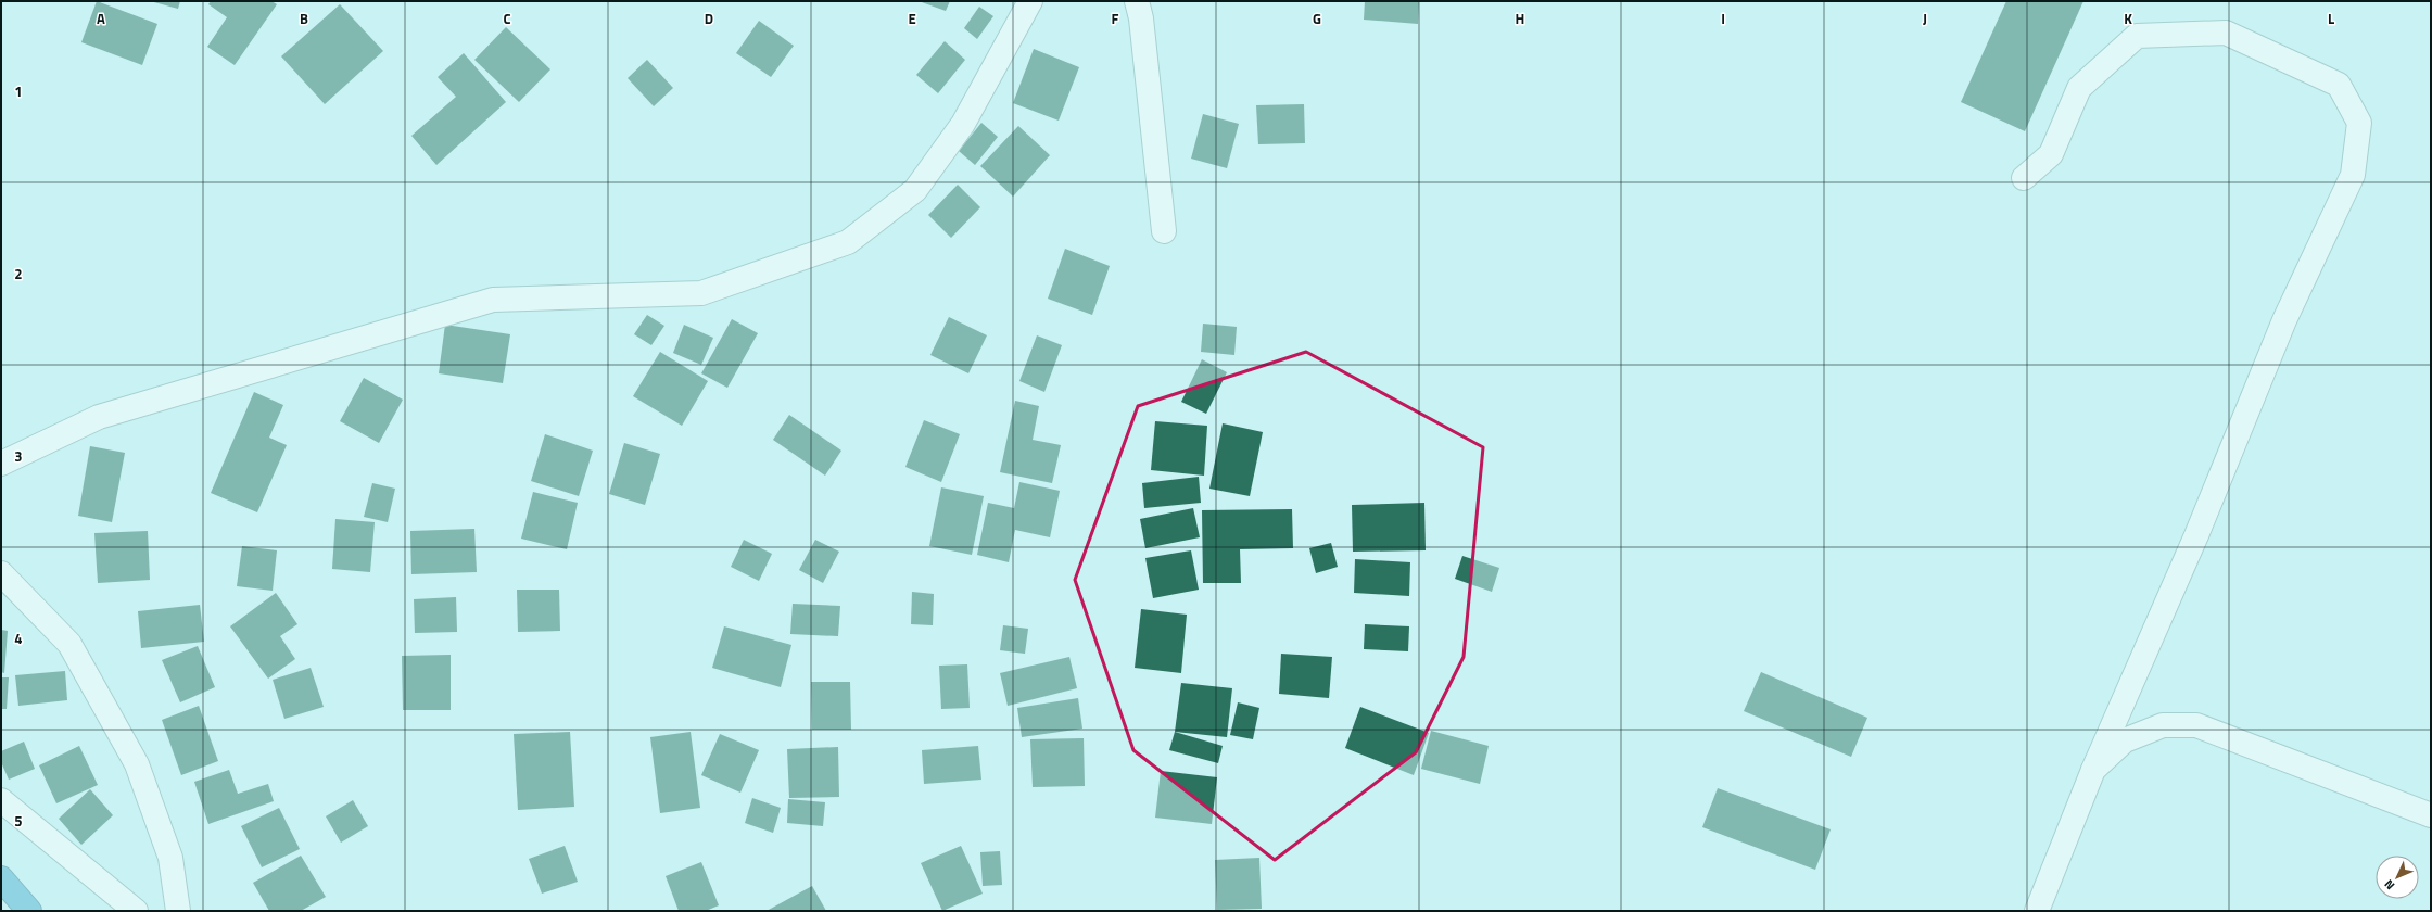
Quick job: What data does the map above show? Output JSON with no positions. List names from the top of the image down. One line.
{"north":"bottom left","grid":{"columns":["A","B","C","D","E","F","G","H","I","J","K","L"],"rows":["1","2","3","4","5"]}}
